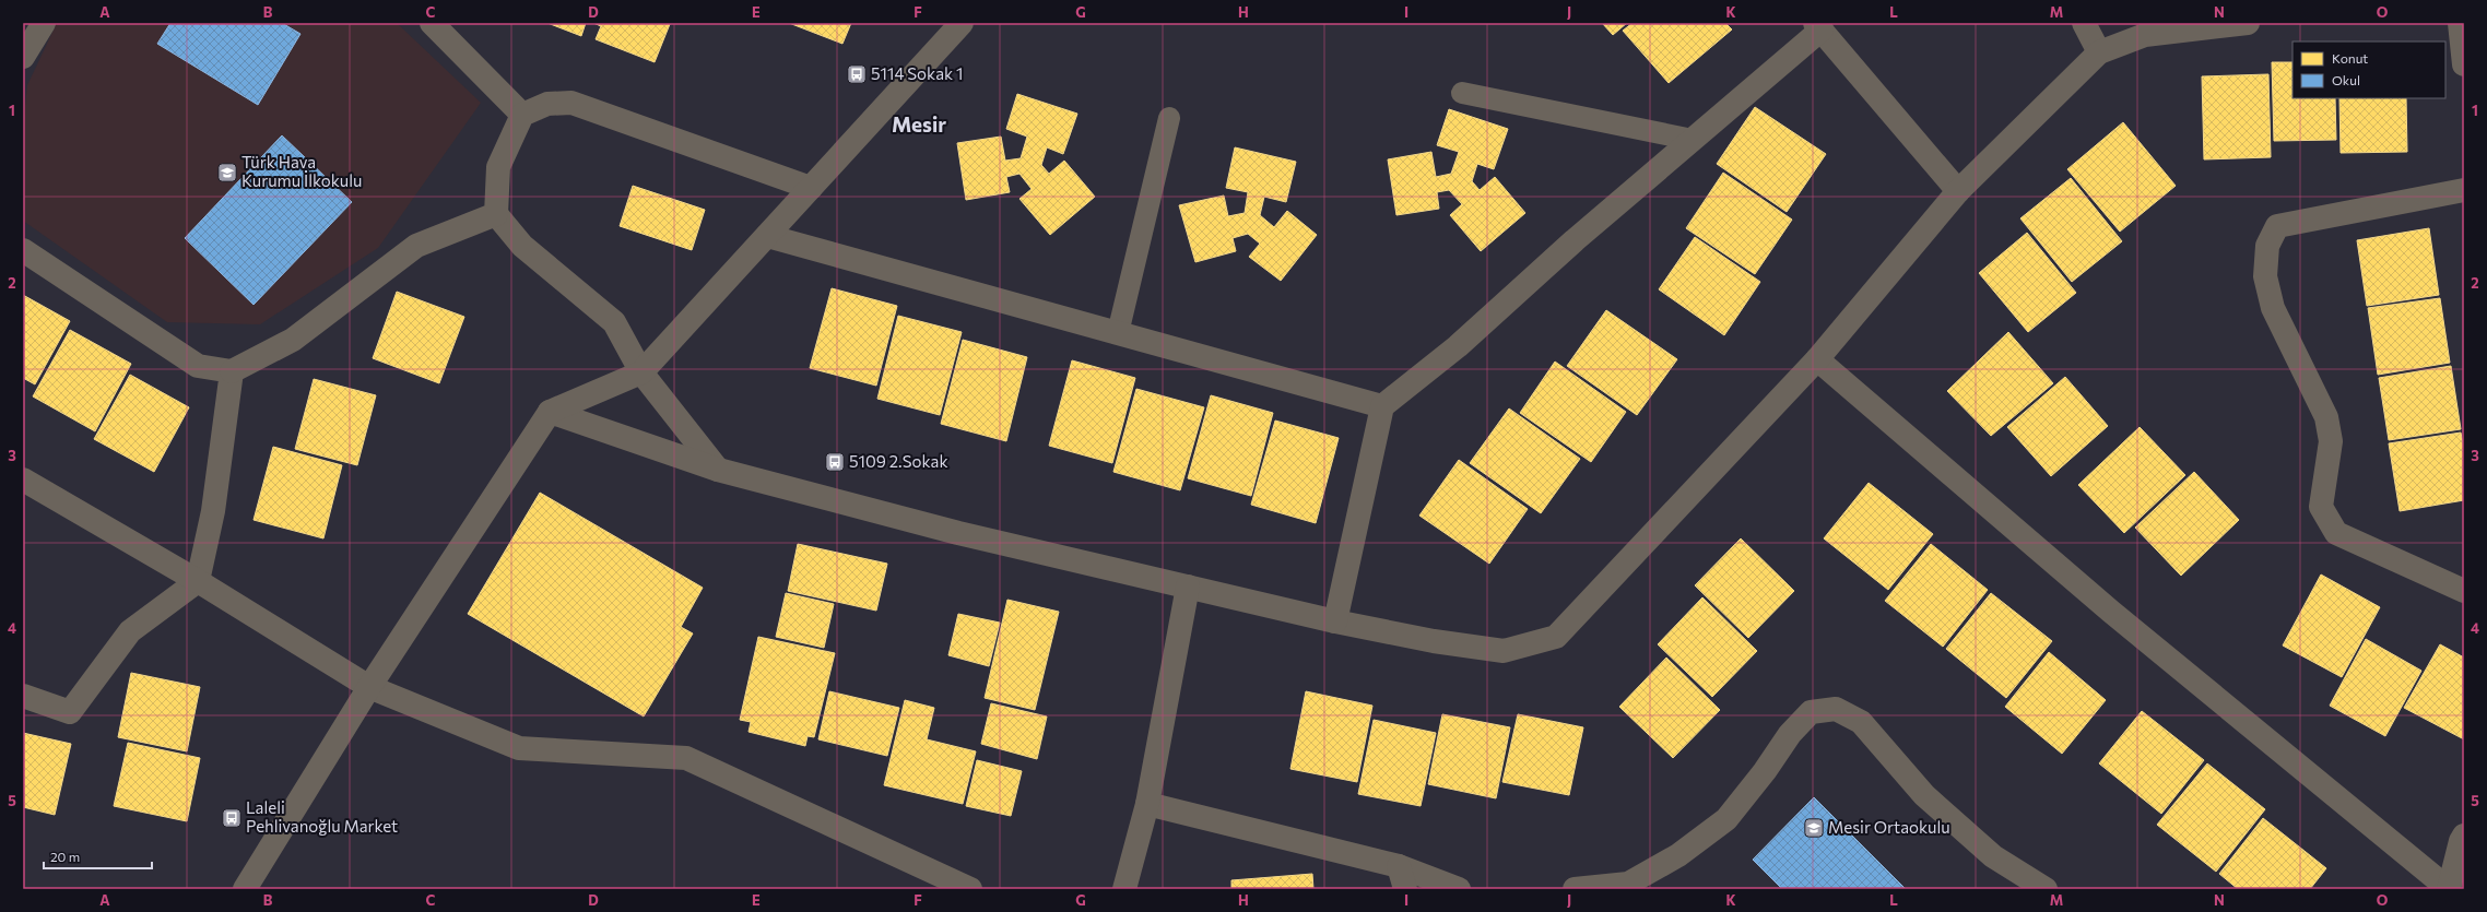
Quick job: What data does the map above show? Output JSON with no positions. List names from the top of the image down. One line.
{"districts":["Mesir"],"places":{"bus stop":["5114 Sokak 1","5109 2.Sokak","Laleli Pehlivanoğlu Market"],"school or university":["Türk Hava Kurumu İlkokulu","Mesir Ortaokulu"]},"legend":["Konut","Okul"],"scale_bar":"20 m","grid":{"columns":["A","B","C","D","E","F","G","H","I","J","K","L","M","N","O"],"rows":["1","2","3","4","5"]}}
